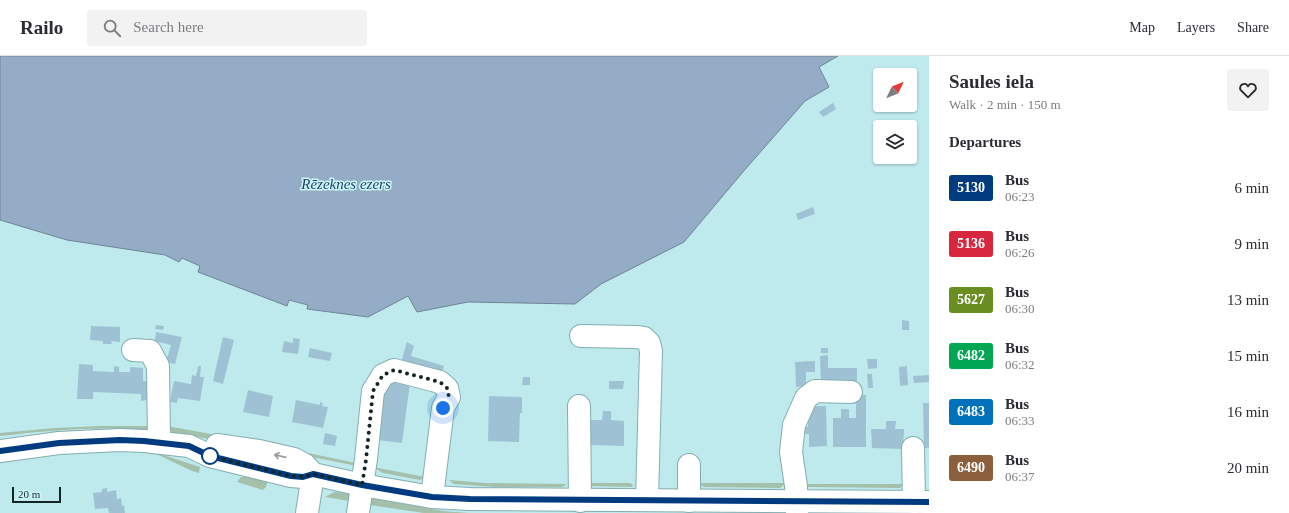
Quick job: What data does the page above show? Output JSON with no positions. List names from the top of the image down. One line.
{"water":["Rēzeknes ezers"],"lines":["bus line 5130"],"scale_bar":"20 m","north":"top right","page":{"header":"Railo","search":"Search here","nav":["Map","Layers","Share"],"heading":[["Saules iela","Walk · 2 min · 150 m"],"Departures"],"list":[{"mark":"5130","name":"Bus","note":"06:23","value":"6 min"},{"mark":"5136","name":"Bus","note":"06:26","value":"9 min"},{"mark":"5627","name":"Bus","note":"06:30","value":"13 min"},{"mark":"6482","name":"Bus","note":"06:32","value":"15 min"},{"mark":"6483","name":"Bus","note":"06:33","value":"16 min"},{"mark":"6490","name":"Bus","note":"06:37","value":"20 min"}],"scale":"20 m"}}
